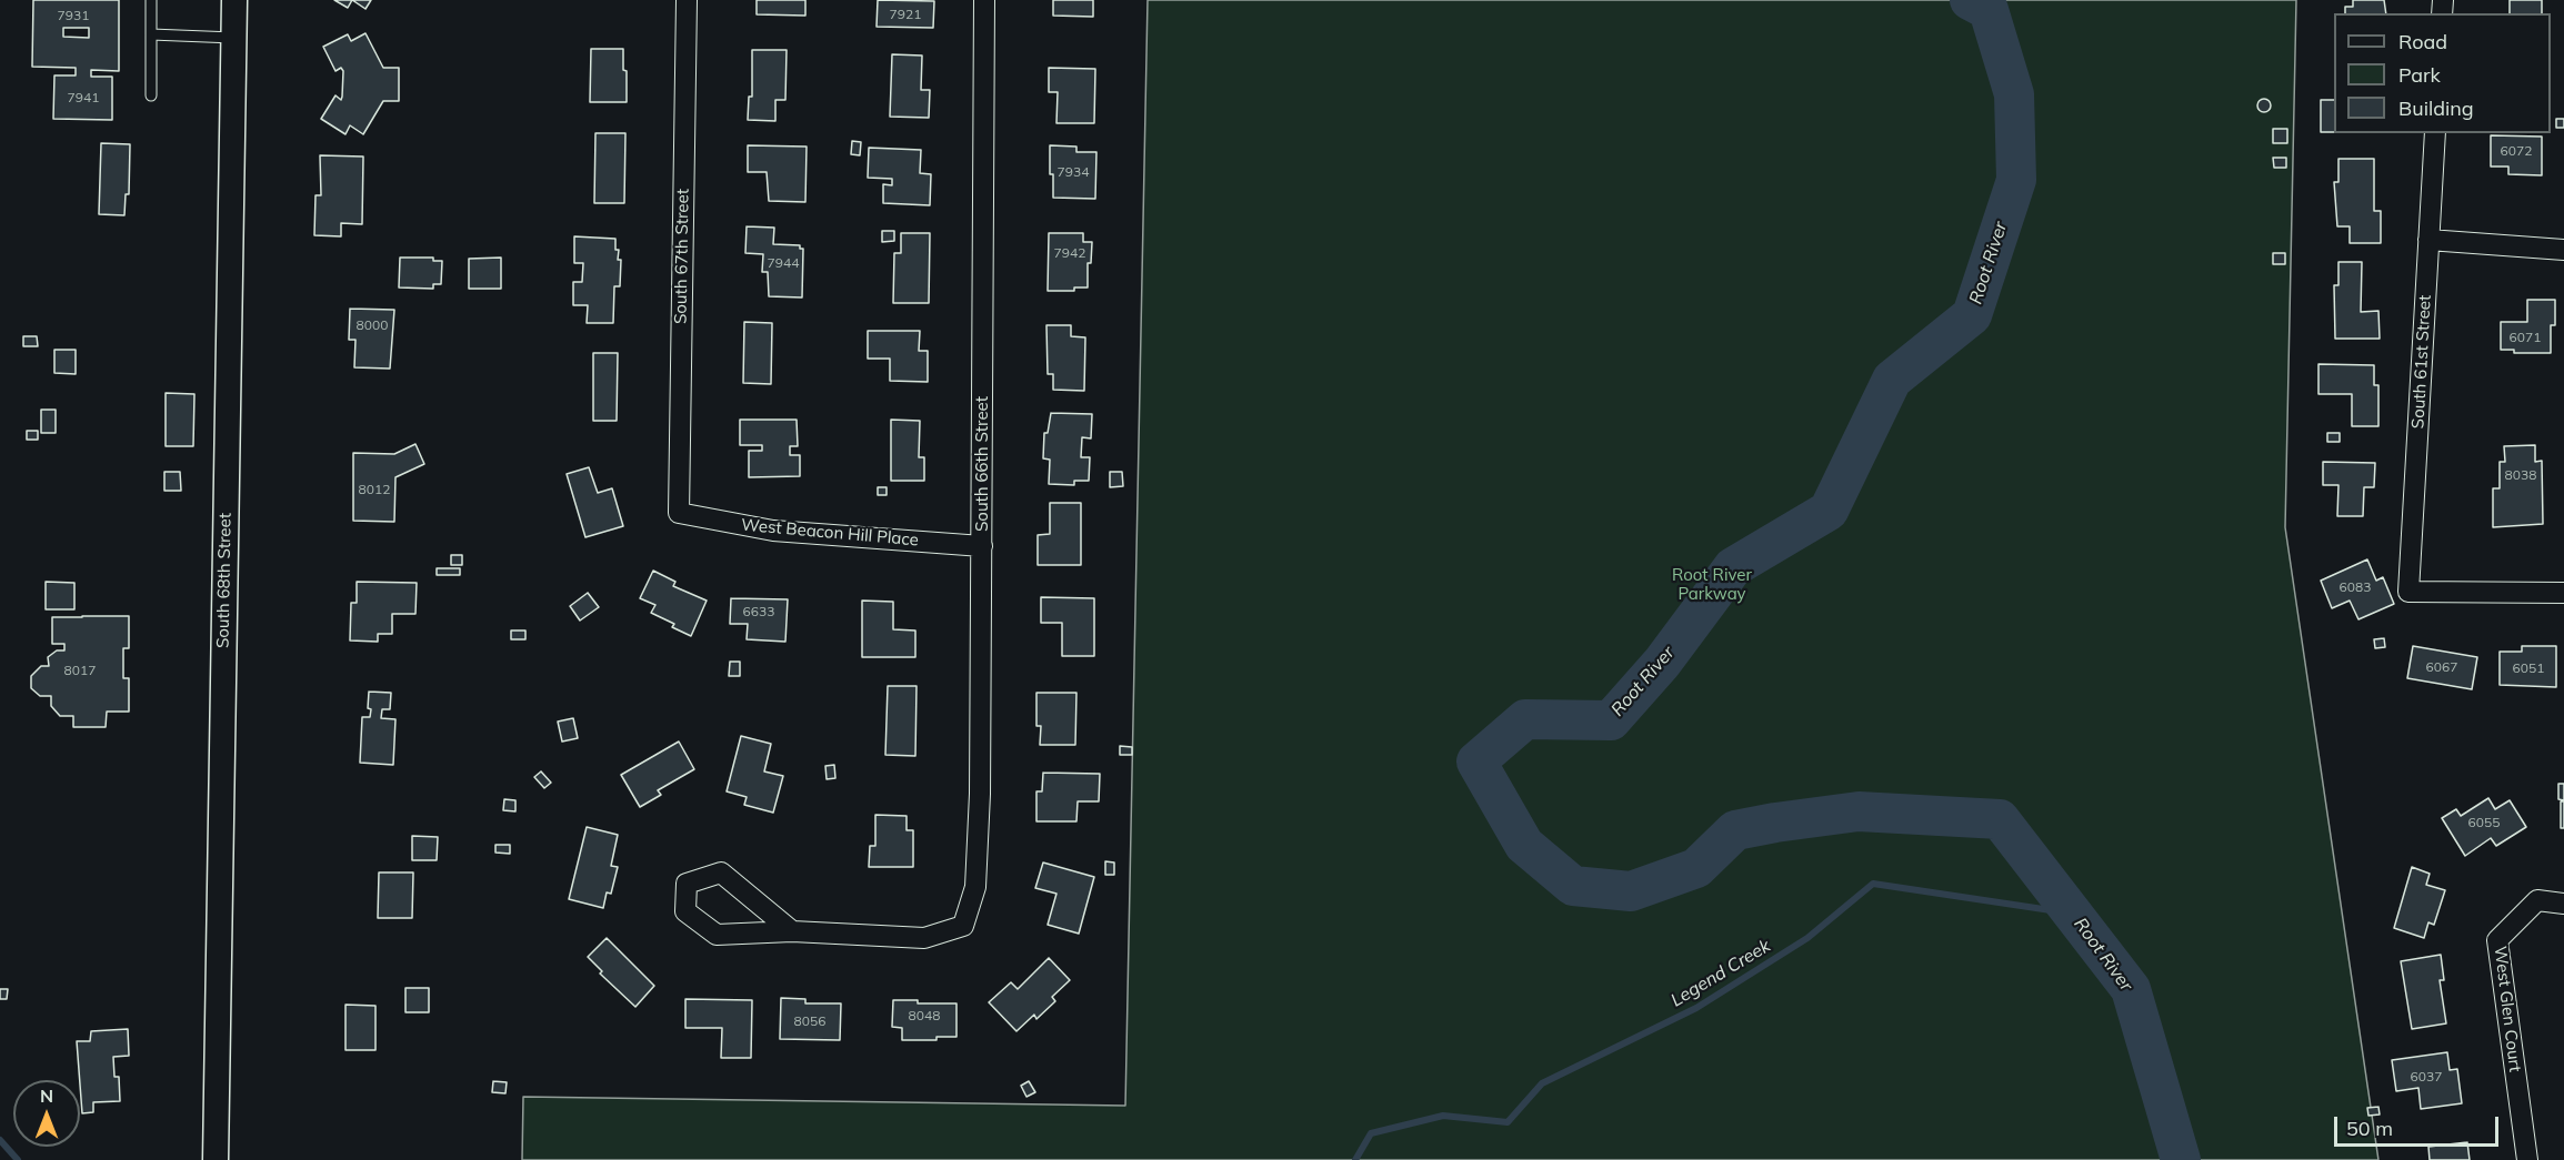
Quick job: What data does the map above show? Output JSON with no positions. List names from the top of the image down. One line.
{"streets":{"street":["South 67th Street","South 61st Street","South 66th Street","West Beacon Hill Place","South 68th Street","West Glen Court"]},"crossings":[["South 67th Street","West Beacon Hill Place"],["South 66th Street","West Beacon Hill Place"]],"water":["Root River","Legend Creek"],"parks":["Root River Parkway"],"house_numbers":["7921","7931","7941","6072","7934","7942","7944","8000","6071","8038","8012","6083","6633","6067","6051","8017","6055","8048","8056","6037"],"legend":["Road","Park","Building"],"scale_bar":"50 m","north":"top"}
